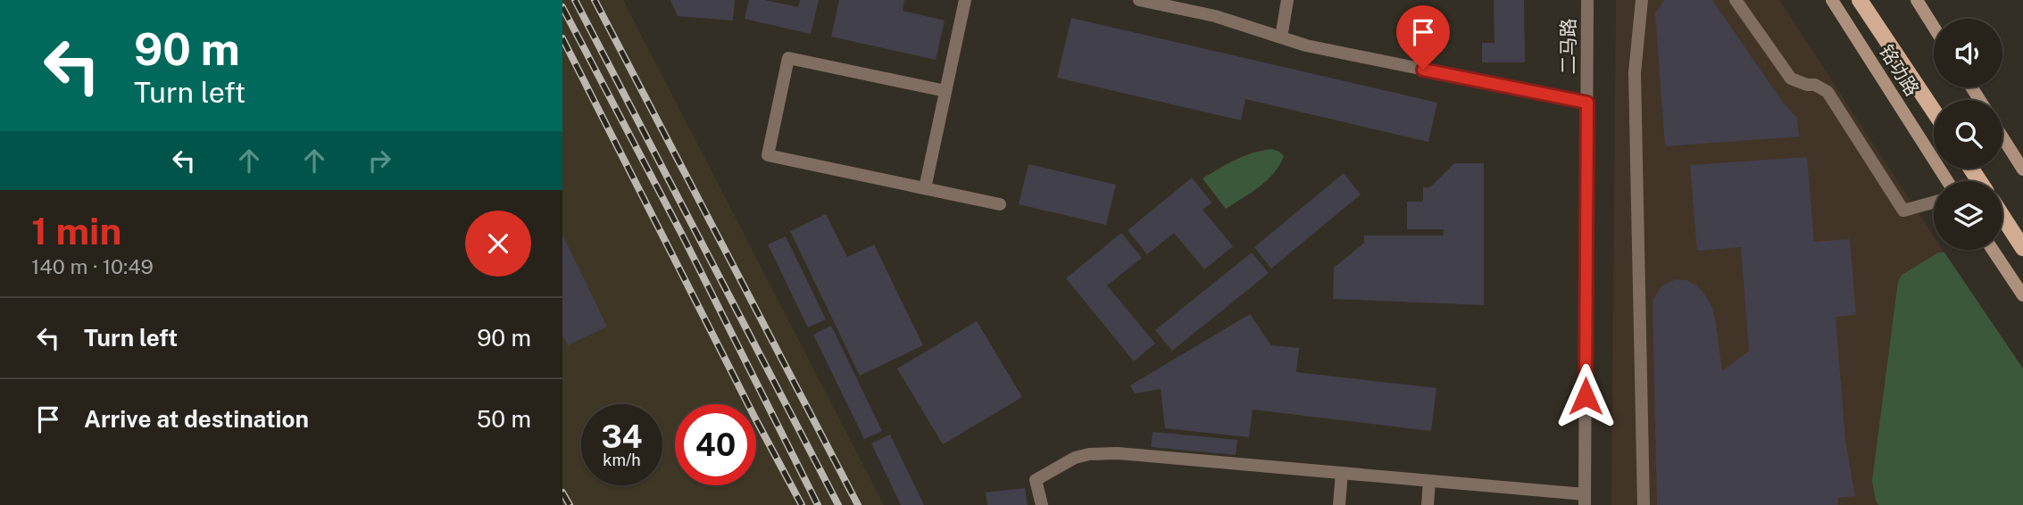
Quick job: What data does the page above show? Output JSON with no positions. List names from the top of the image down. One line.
{"streets":{"main road":["铭功路"],"street":["二马路"]},"page":{"turn":["90 m","Turn left"],"heading":["1 min","140 m · 10:49"],"list":[{"name":"Turn left","value":"90 m"},{"name":"Arrive at destination","value":"50 m"}],"speed":"34 km/h","limit":"40"}}
